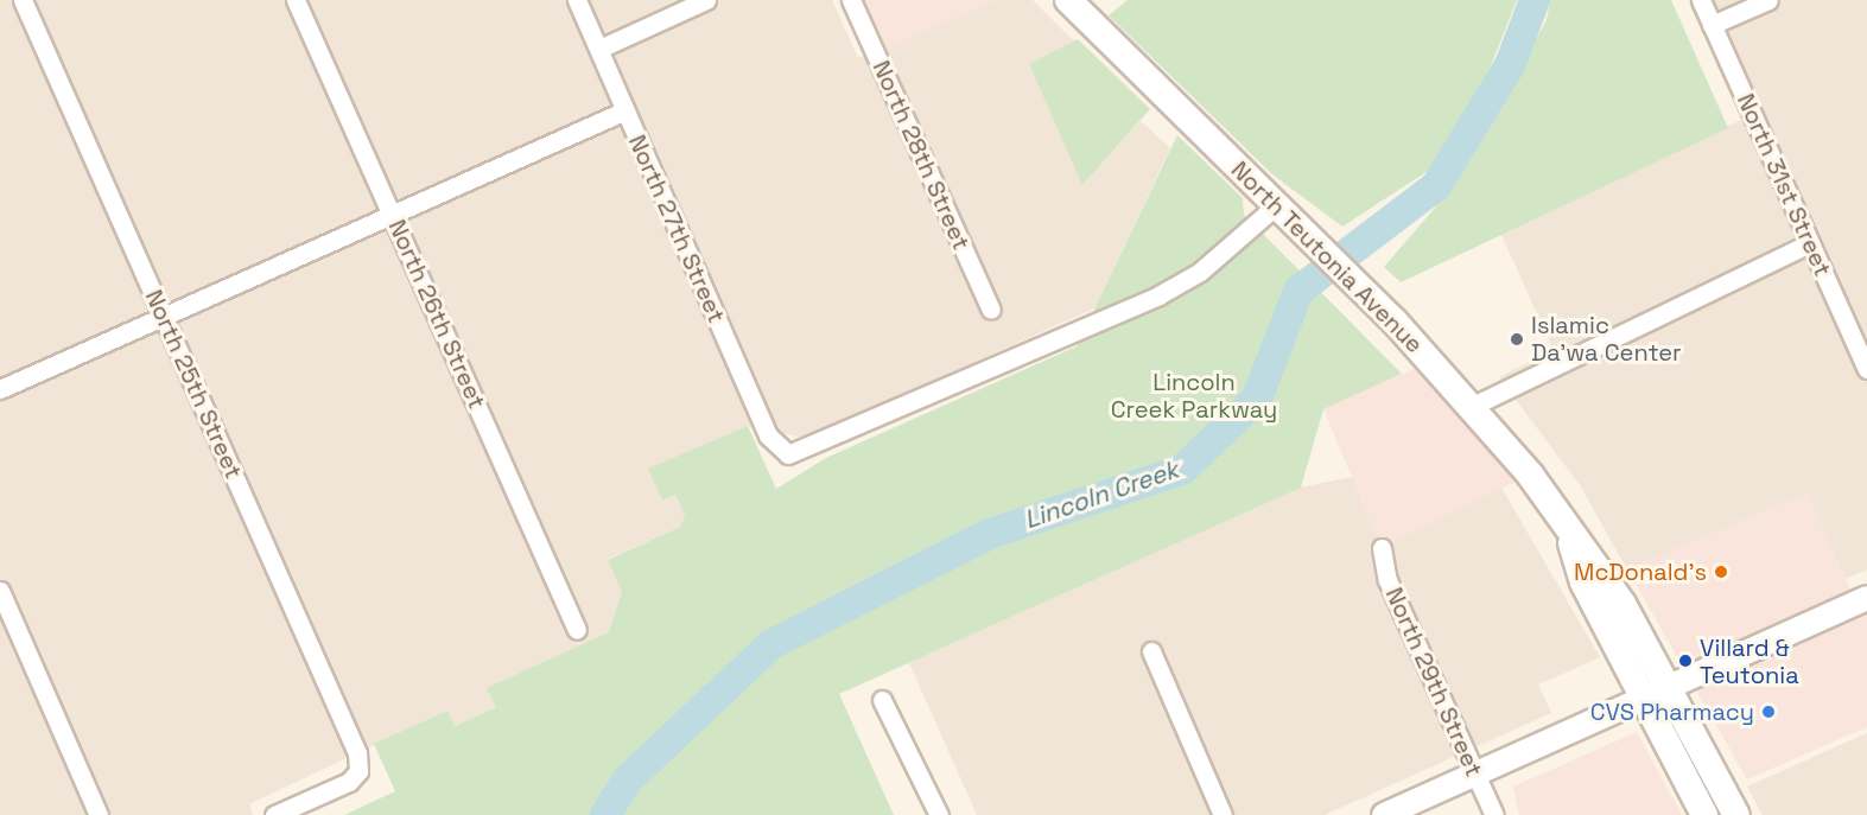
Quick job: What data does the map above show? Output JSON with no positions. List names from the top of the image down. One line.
{"streets":{"main road":["North Teutonia Avenue"],"street":["North 28th Street","North 31st Street","North 27th Street","North 26th Street","North 25th Street","North 29th Street"]},"crossings":[["North 27th Street","North Teutonia Avenue"]],"water":["Lincoln Creek"],"parks":["Lincoln Creek Parkway"],"places":["Islamic Da'wa Center","McDonald's","Villard & Teutonia","CVS Pharmacy"]}
